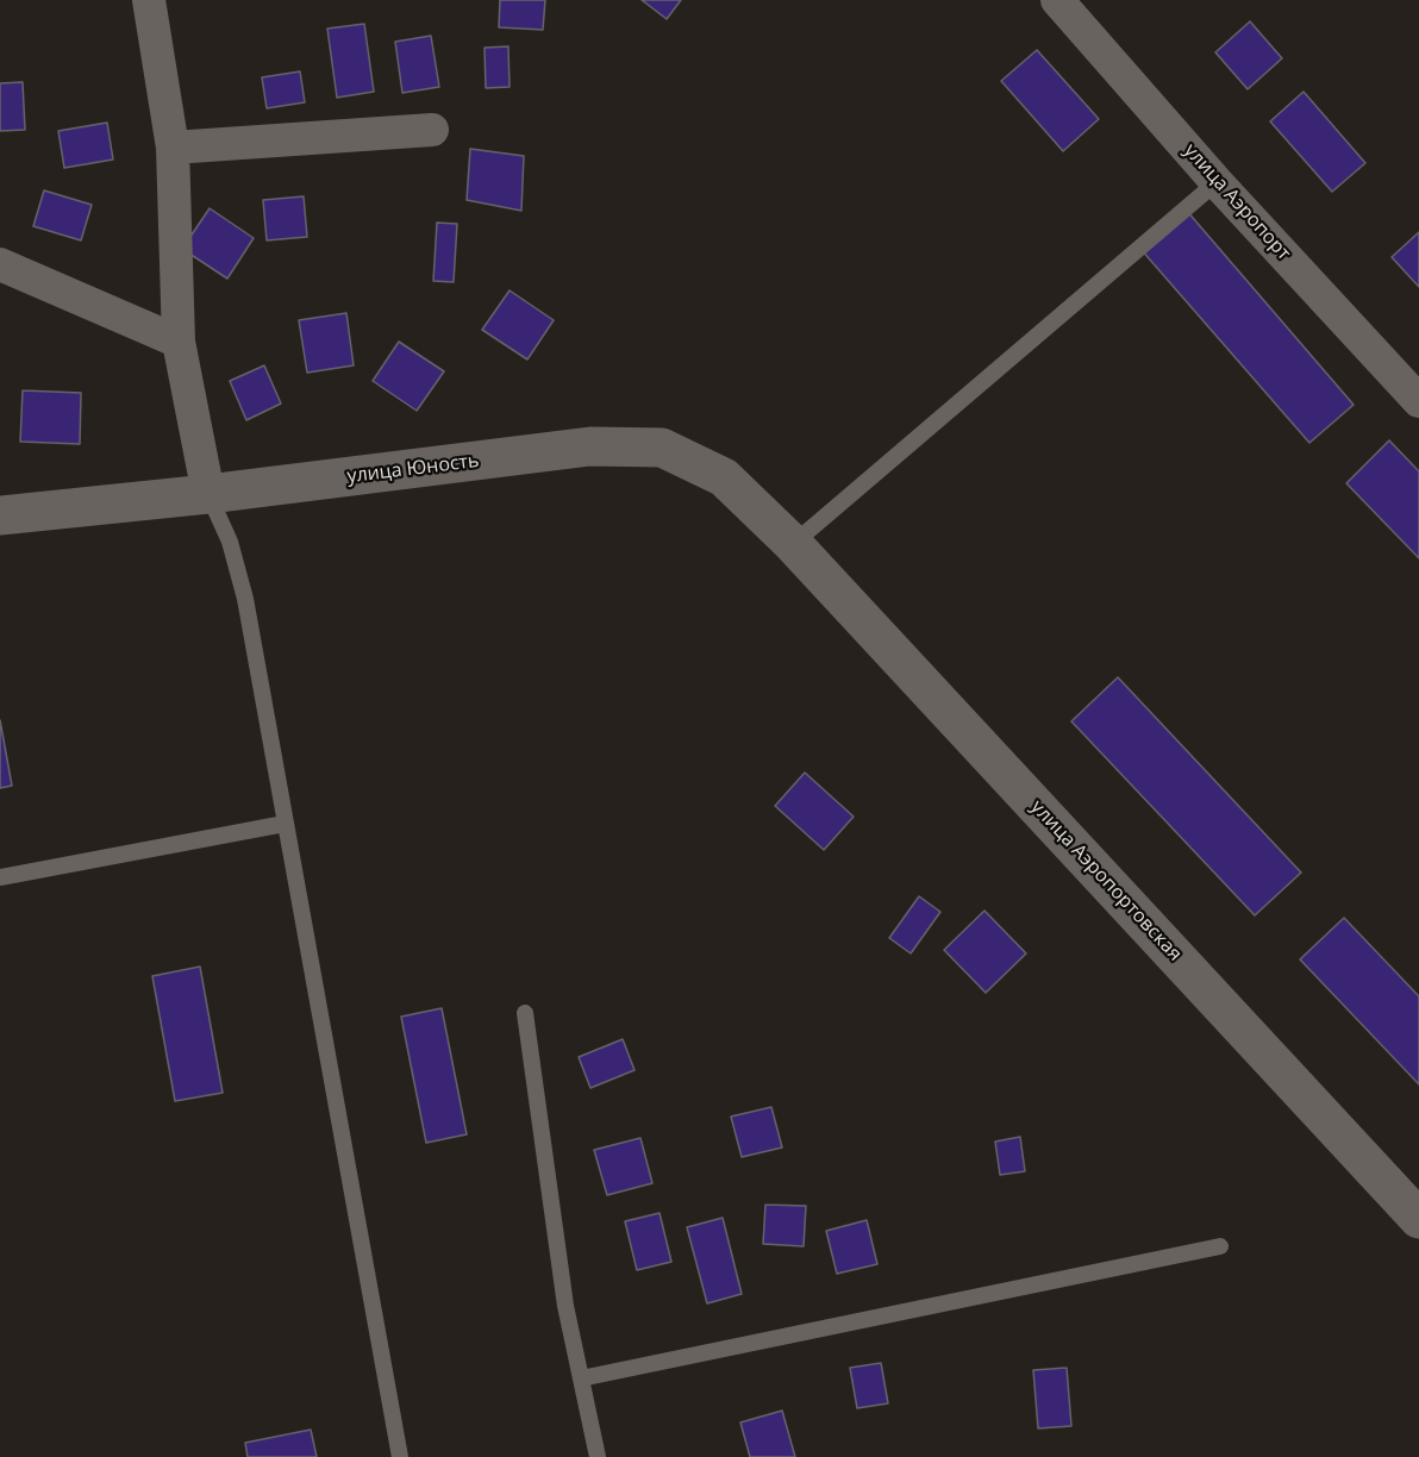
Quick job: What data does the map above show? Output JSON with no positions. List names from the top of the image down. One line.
{"streets":{"street":["улица Аэропорт","улица Юность","улица Аэропортовская"]},"crossings":[["улица Юность","улица Аэропортовская"]]}
